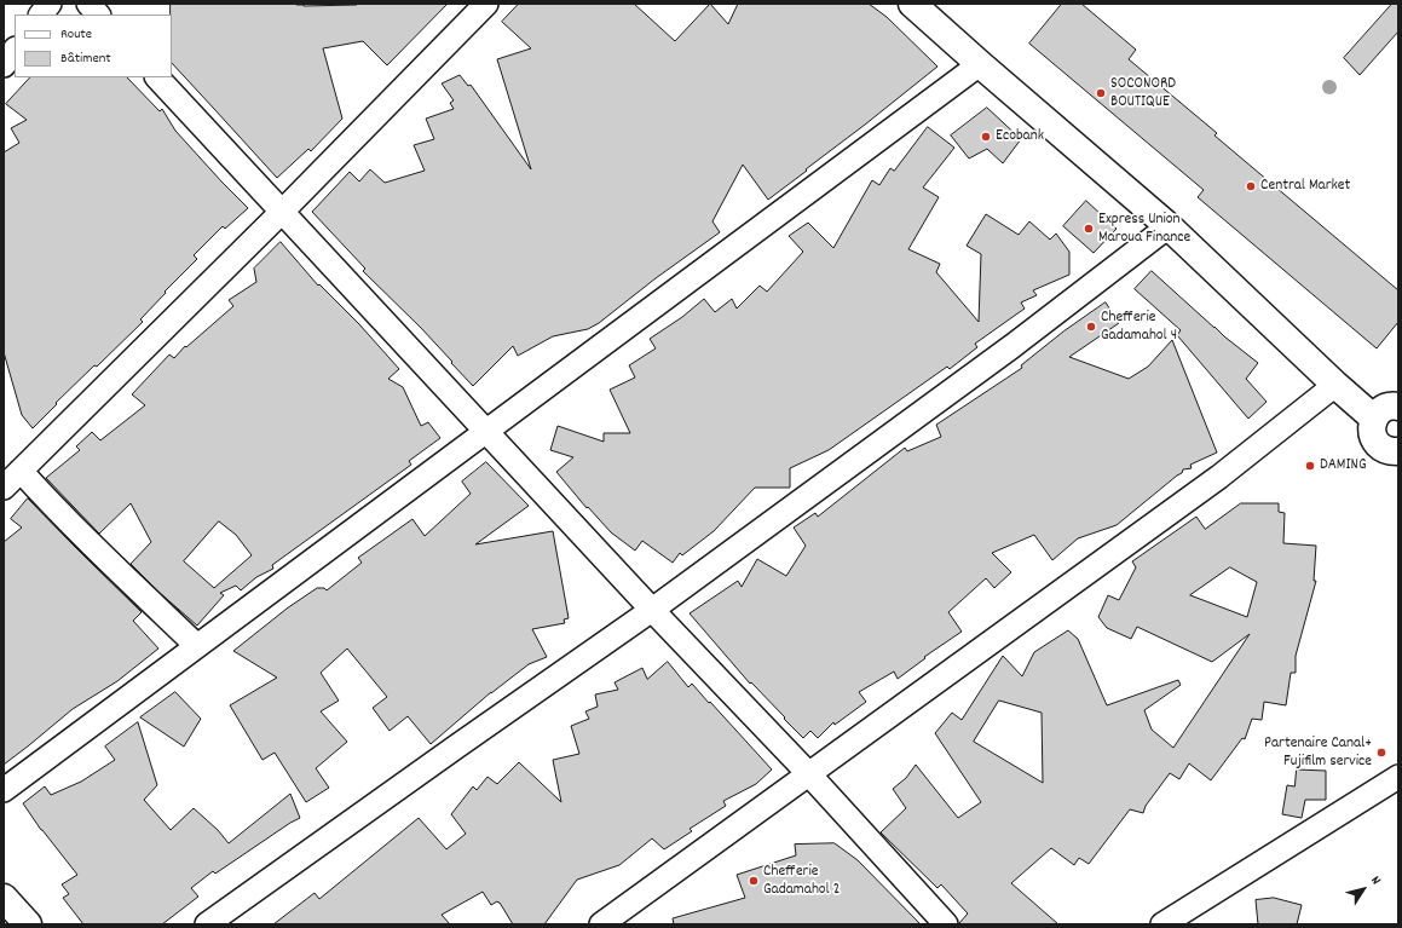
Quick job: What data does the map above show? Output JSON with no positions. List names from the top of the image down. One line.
{"places":["SOCONORD BOUTIQUE","Ecobank","Central Market","Express Union Maroua Finance","Chefferie Gadamahol 4","DAMING","Partenaire Canal+ Fujifilm service","Chefferie Gadamahol 2"],"legend":["Route","Bâtiment"],"north":"top right"}
